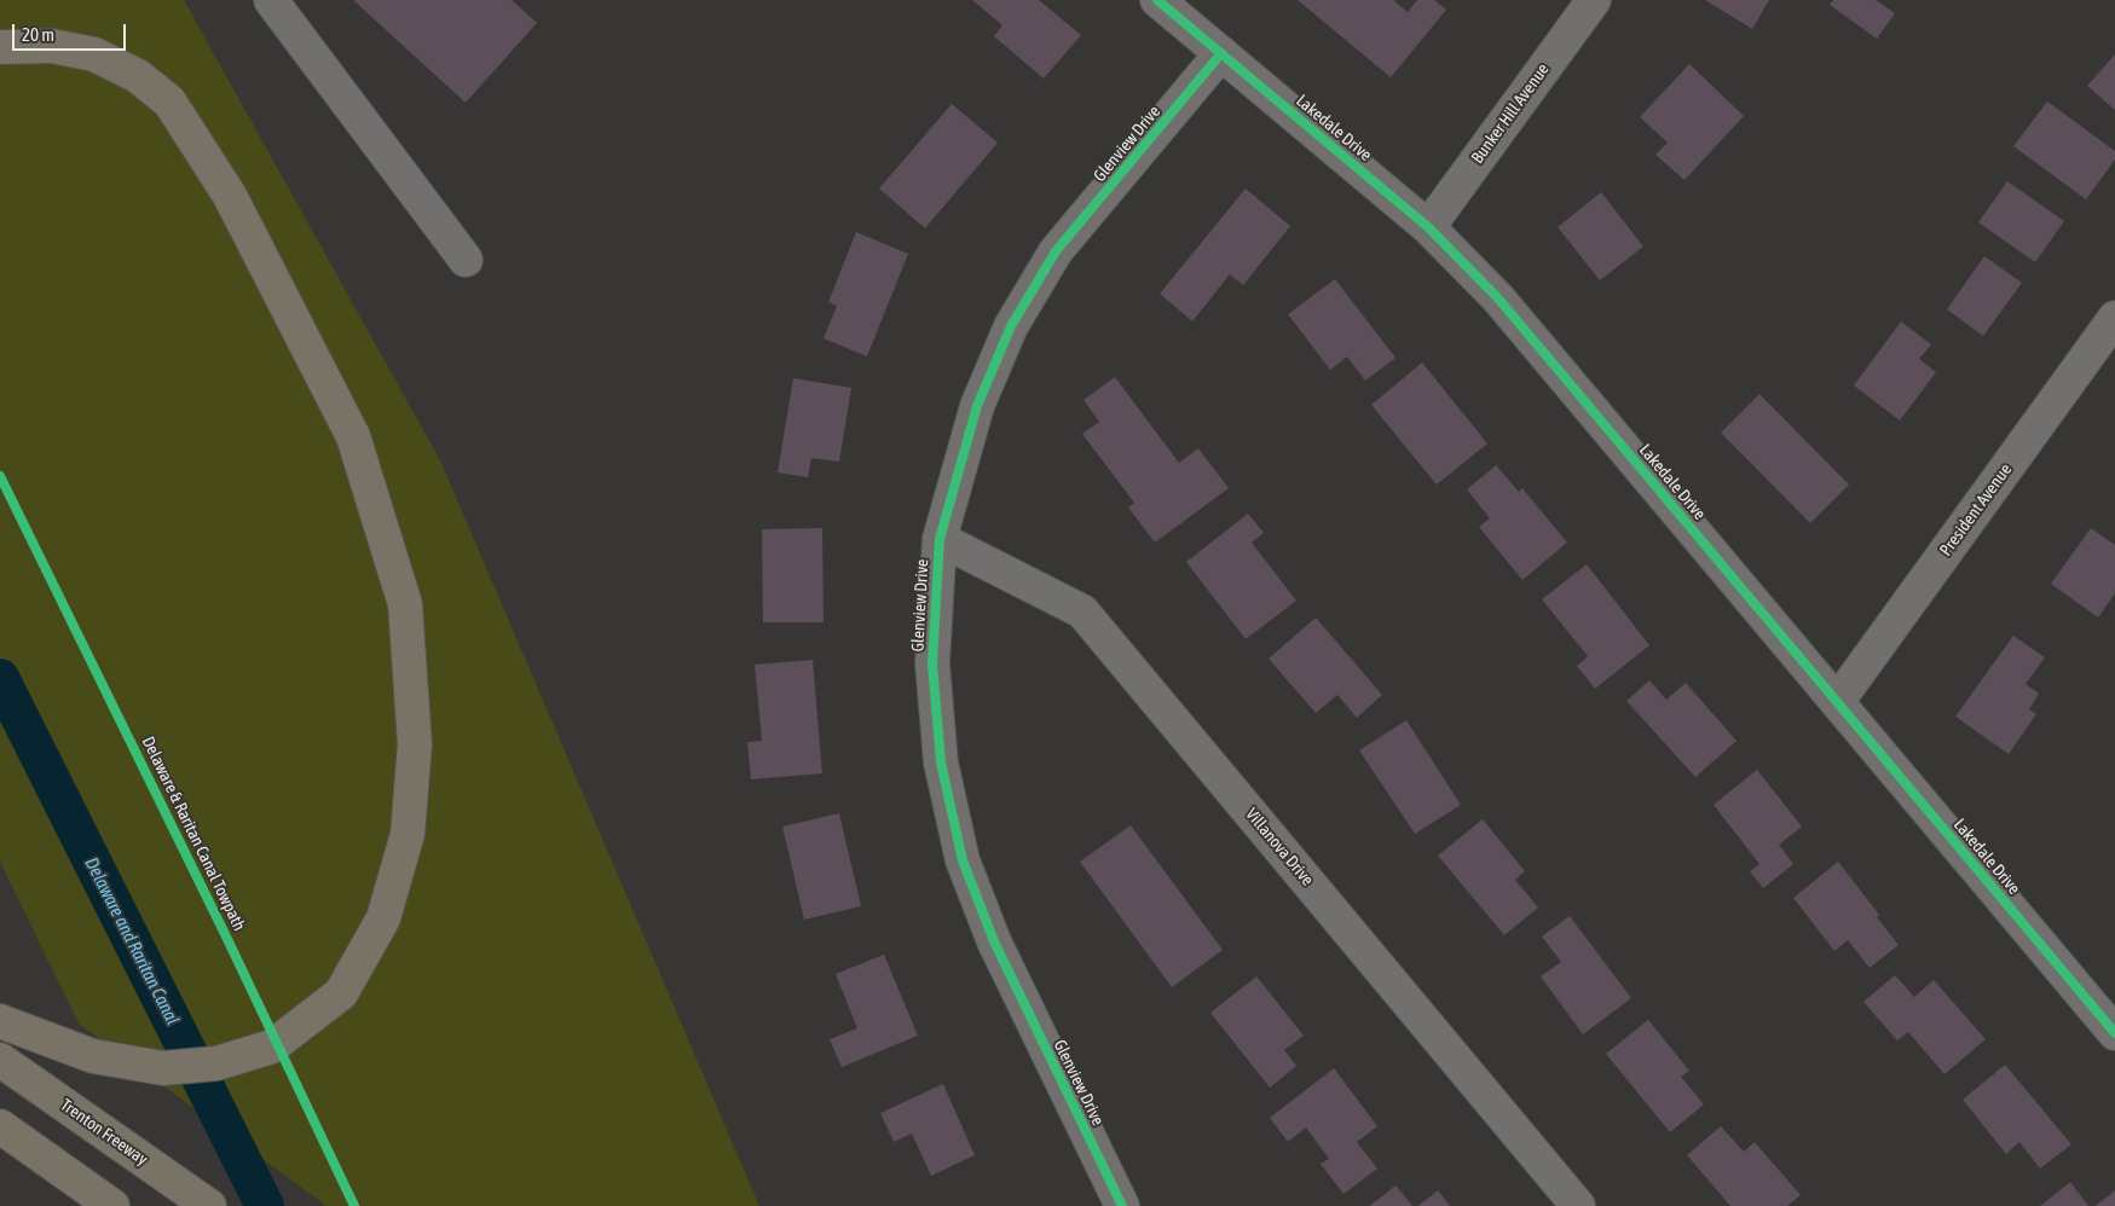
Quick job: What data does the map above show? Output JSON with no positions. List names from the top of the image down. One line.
{"streets":{"highway":["Trenton Freeway"],"street":["Bunker Hill Avenue","Lakedale Drive","Glenview Drive","President Avenue","Villanova Drive"],"cycle path":["Delaware & Raritan Canal Towpath"]},"crossings":[["Bunker Hill Avenue","Lakedale Drive"],["Lakedale Drive","Glenview Drive"],["Lakedale Drive","President Avenue"],["Glenview Drive","Villanova Drive"]],"water":["Delaware and Raritan Canal"],"scale_bar":"20 m"}
